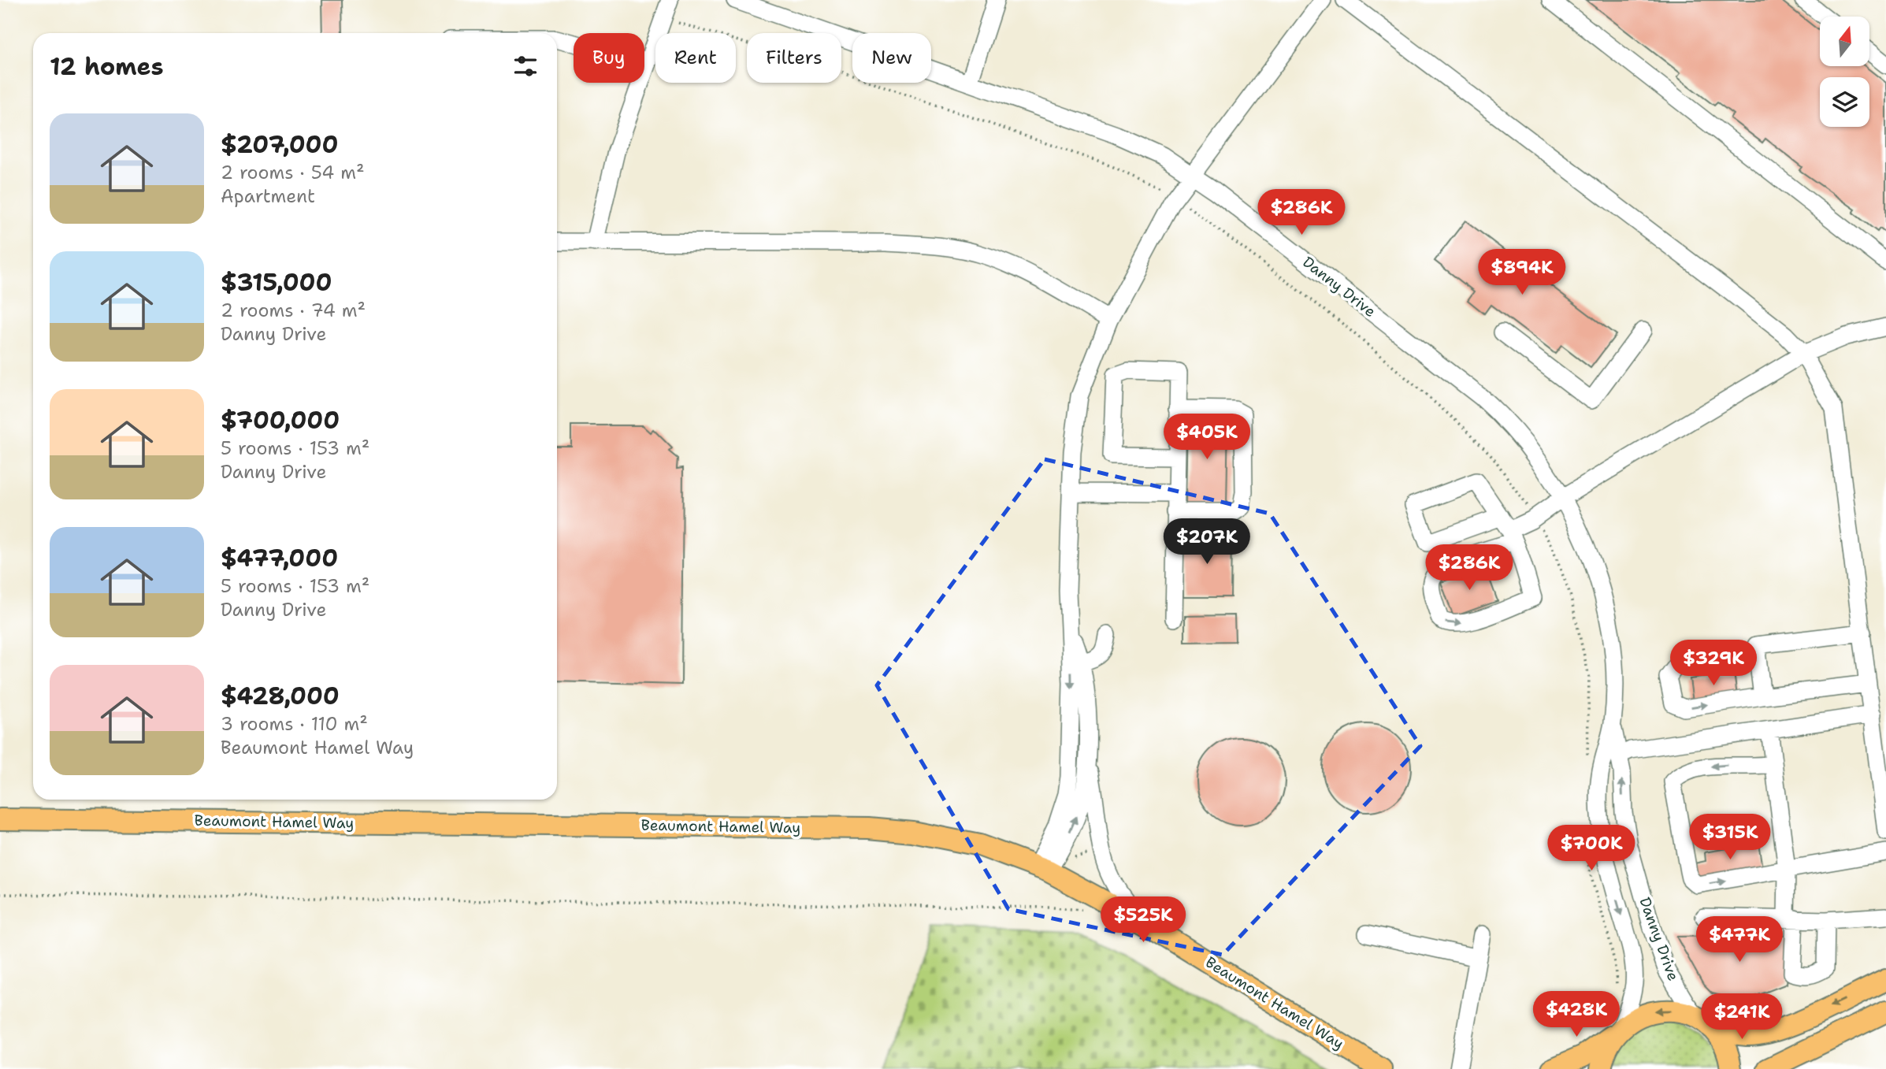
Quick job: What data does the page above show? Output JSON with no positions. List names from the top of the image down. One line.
{"streets":{"main road":["Beaumont Hamel Way"],"street":["Danny Drive"]},"north":"top","page":{"chip":["Buy","Rent","Filters","New"],"heading":"12 homes","list":[{"name":"$207,000","note":"2 rooms · 54 m² · Apartment"},{"name":"$315,000","note":"2 rooms · 74 m² · Danny Drive"},{"name":"$700,000","note":"5 rooms · 153 m² · Danny Drive"},{"name":"$477,000","note":"5 rooms · 153 m² · Danny Drive"},{"name":"$428,000","note":"3 rooms · 110 m² · Beaumont Hamel Way"}],"price":["$286K","$894K","$405K","$207K","$286K","$329K","$315K","$700K","$525K","$477K","$428K","$241K"]}}
